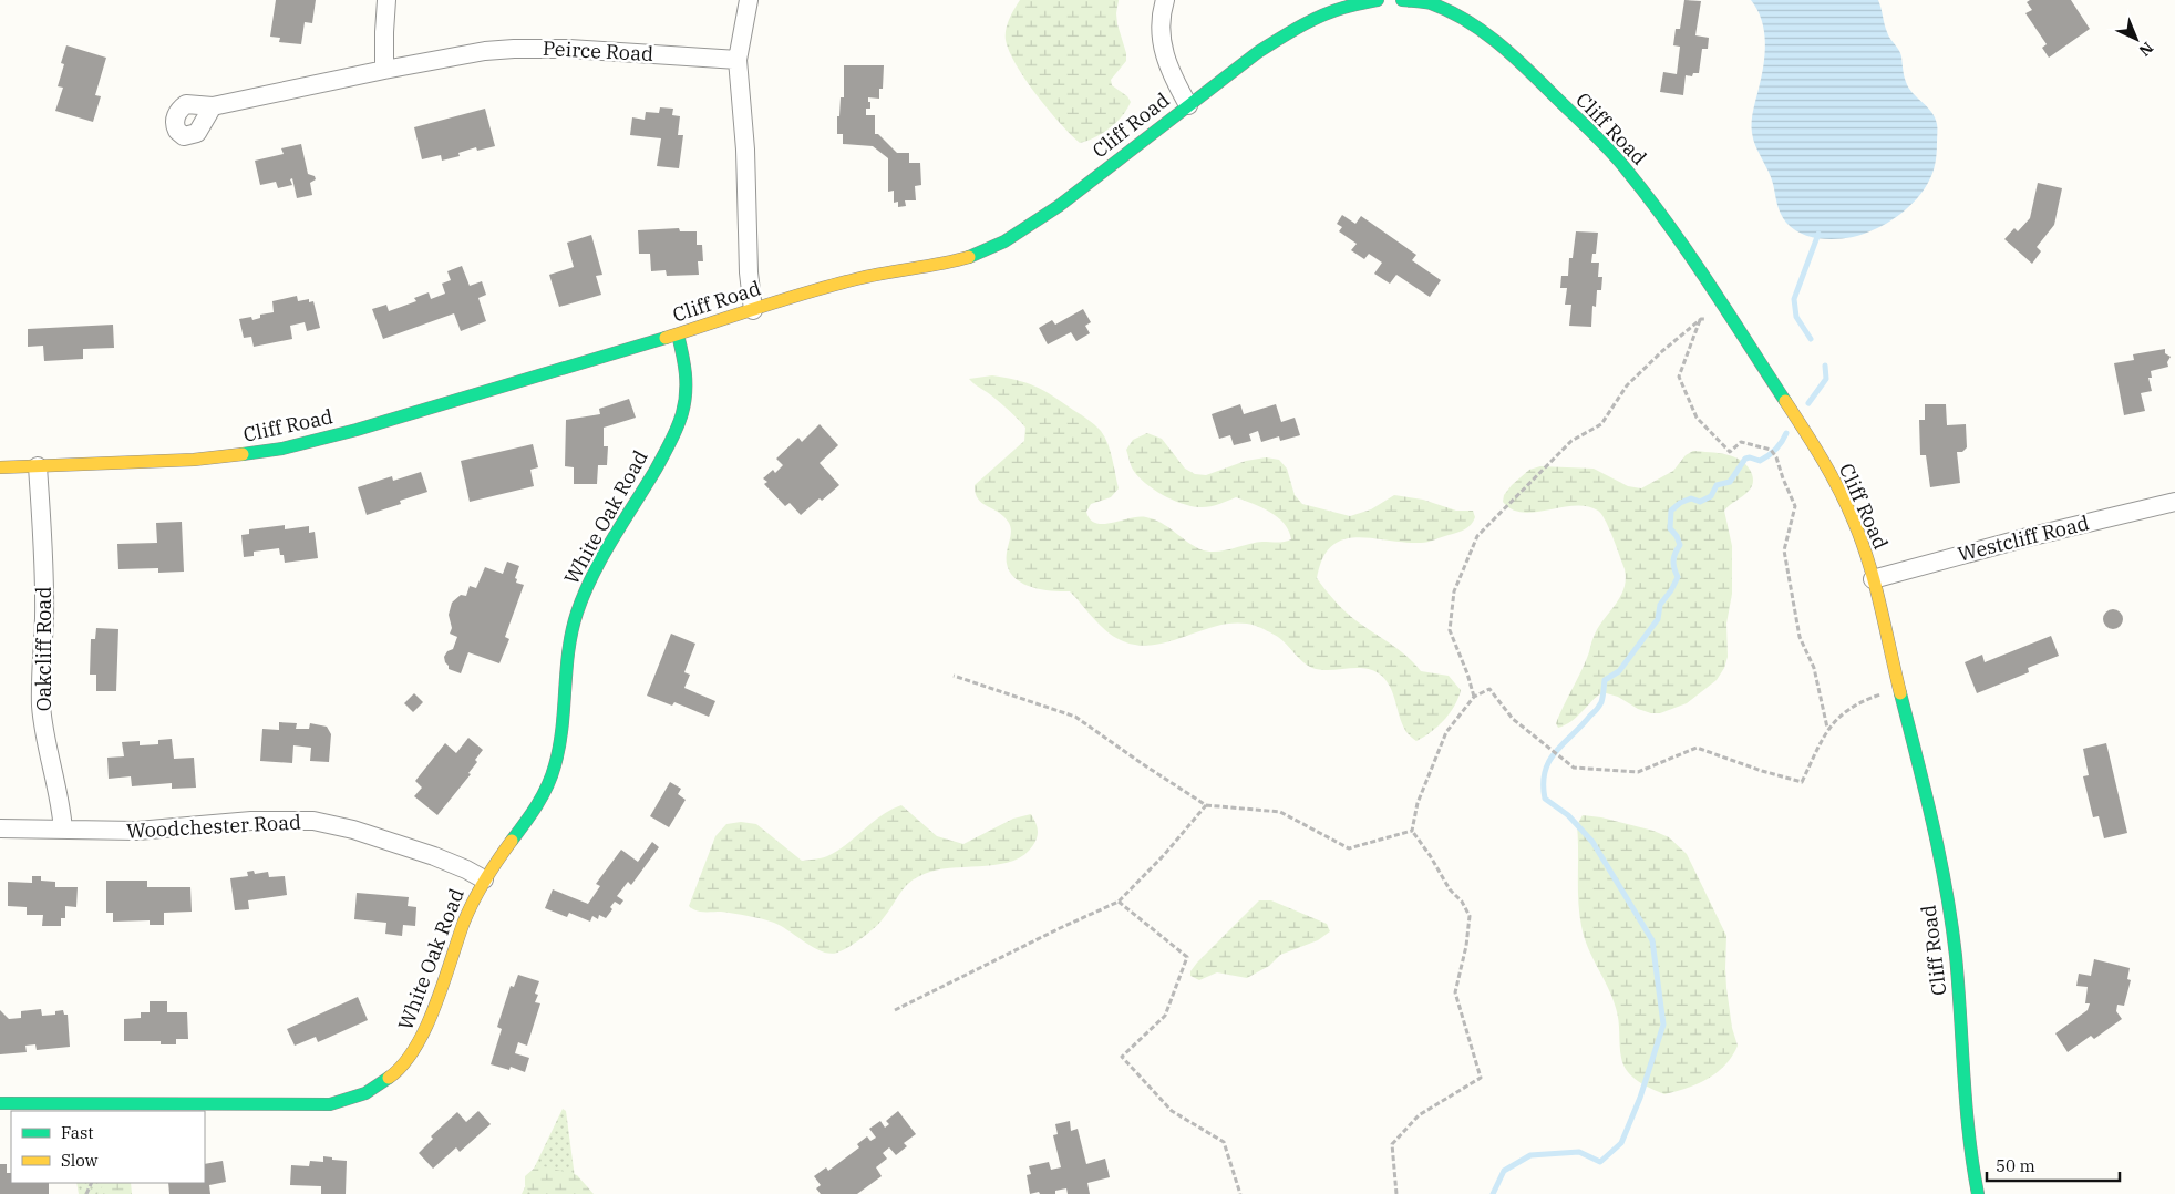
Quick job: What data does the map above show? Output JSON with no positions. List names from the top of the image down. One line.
{"streets":{"street":["Peirce Road","Cliff Road","White Oak Road","Westcliff Road","Oakcliff Road","Woodchester Road"]},"crossings":[["Cliff Road","White Oak Road"],["Cliff Road","Westcliff Road"],["Cliff Road","Oakcliff Road"],["White Oak Road","Woodchester Road"],["Oakcliff Road","Woodchester Road"]],"legend":["Fast","Slow"],"scale_bar":"50 m","north":"bottom right"}
